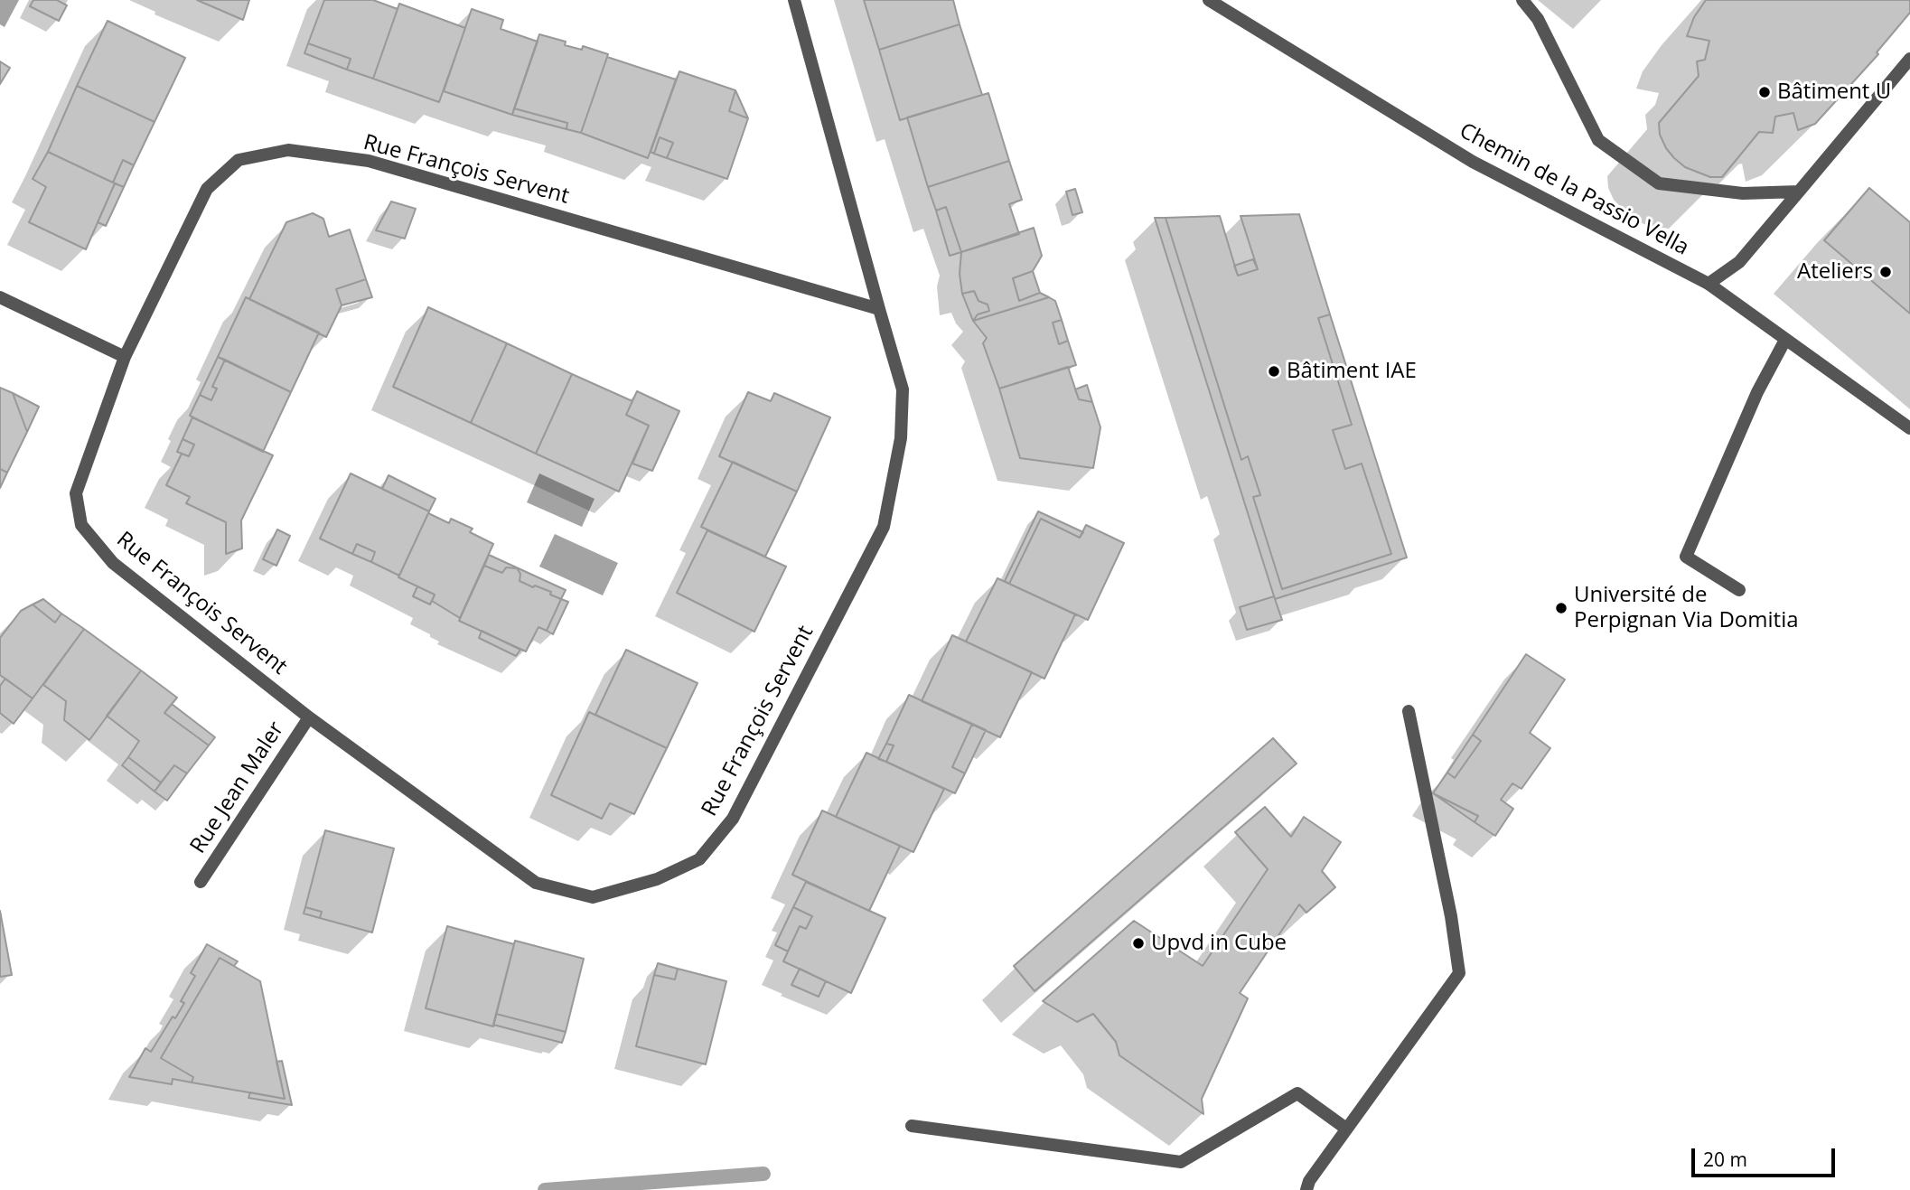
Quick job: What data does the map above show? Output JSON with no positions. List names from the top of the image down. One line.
{"streets":{"street":["Rue François Servent","Chemin de la Passio Vella","Rue Jean Maler"]},"crossings":[["Rue François Servent","Rue Jean Maler"]],"places":["Bâtiment U","Ateliers","Bâtiment IAE","Université de Perpignan Via Domitia","Upvd in Cube"],"scale_bar":"20 m"}
